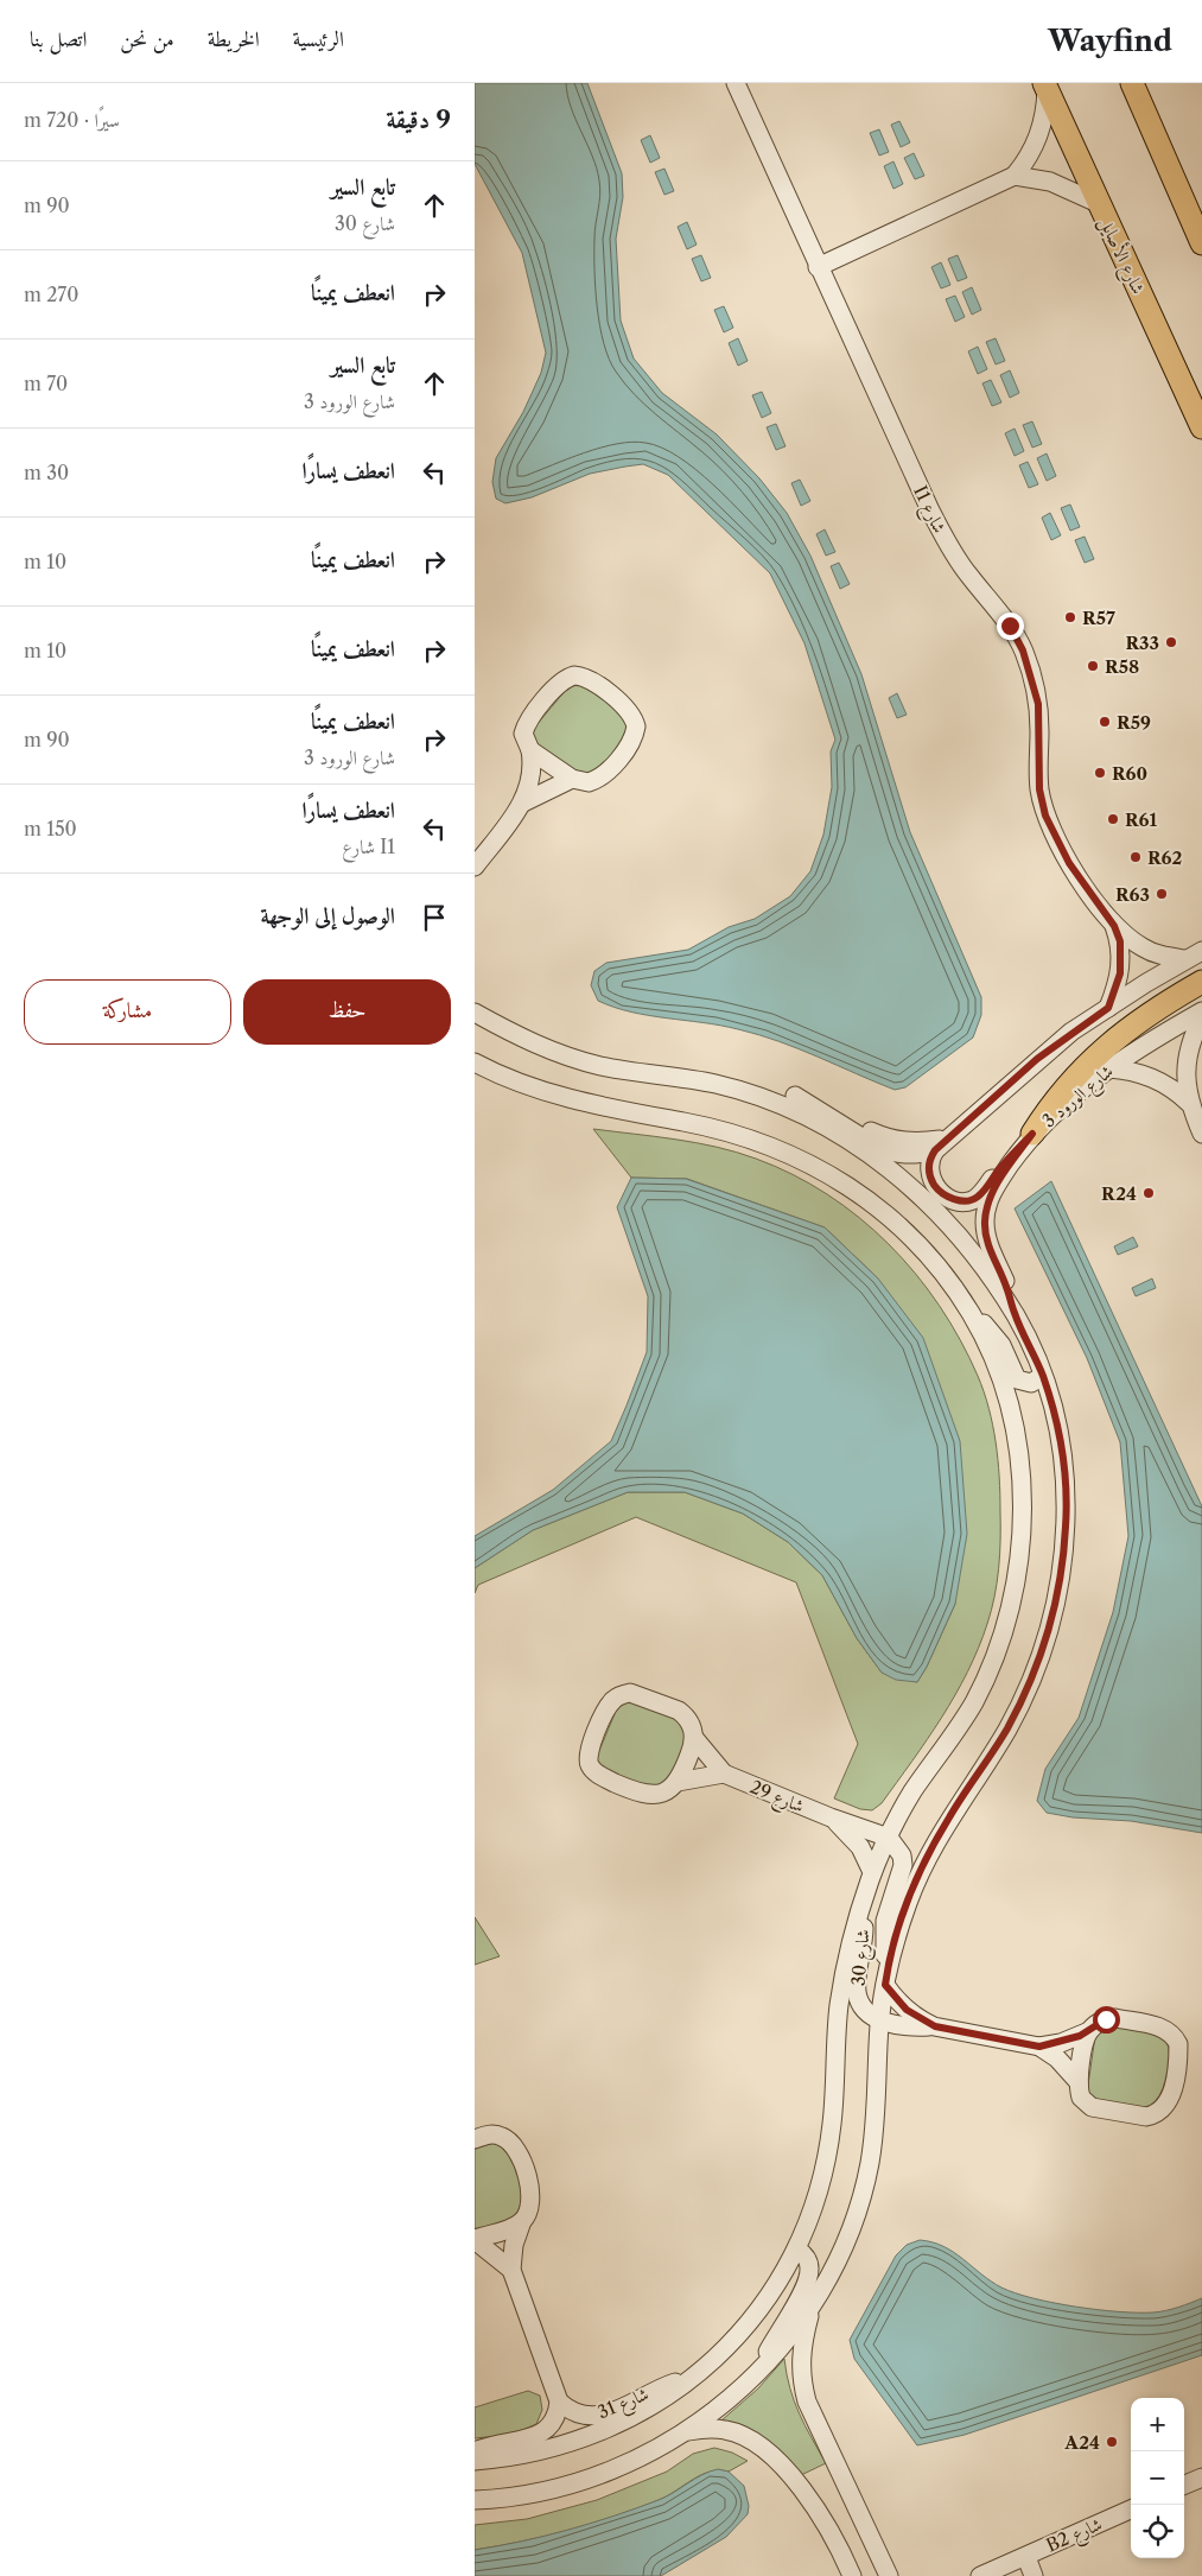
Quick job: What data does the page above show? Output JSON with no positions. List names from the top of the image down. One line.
{"streets":{"main road":["شارع الأصايل"],"street":["I1 شارع","شارع الورود 3","شارع 29","شارع 30","شارع 31","B2 شارع"]},"places":["R57","R33","R58","R59","R60","R61","R62","R63","R24","A24"],"page":{"header":"Wayfind","nav":["الرئيسية","الخريطة","من نحن","اتصل بنا"],"heading":["9 دقيقة","سيرًا · 720 m"],"list":[["تابع السير","شارع 30","90 m"],["انعطف يمينًا","270 m"],["تابع السير","شارع الورود 3","70 m"],["انعطف يسارًا","30 m"],["انعطف يمينًا","10 m"],["انعطف يمينًا","10 m"],["انعطف يمينًا","شارع الورود 3","90 m"],["انعطف يسارًا","I1 شارع","150 m"],"الوصول إلى الوجهة"],"buttons":["حفظ","مشاركة"],"map_buttons":["+","−"]}}
